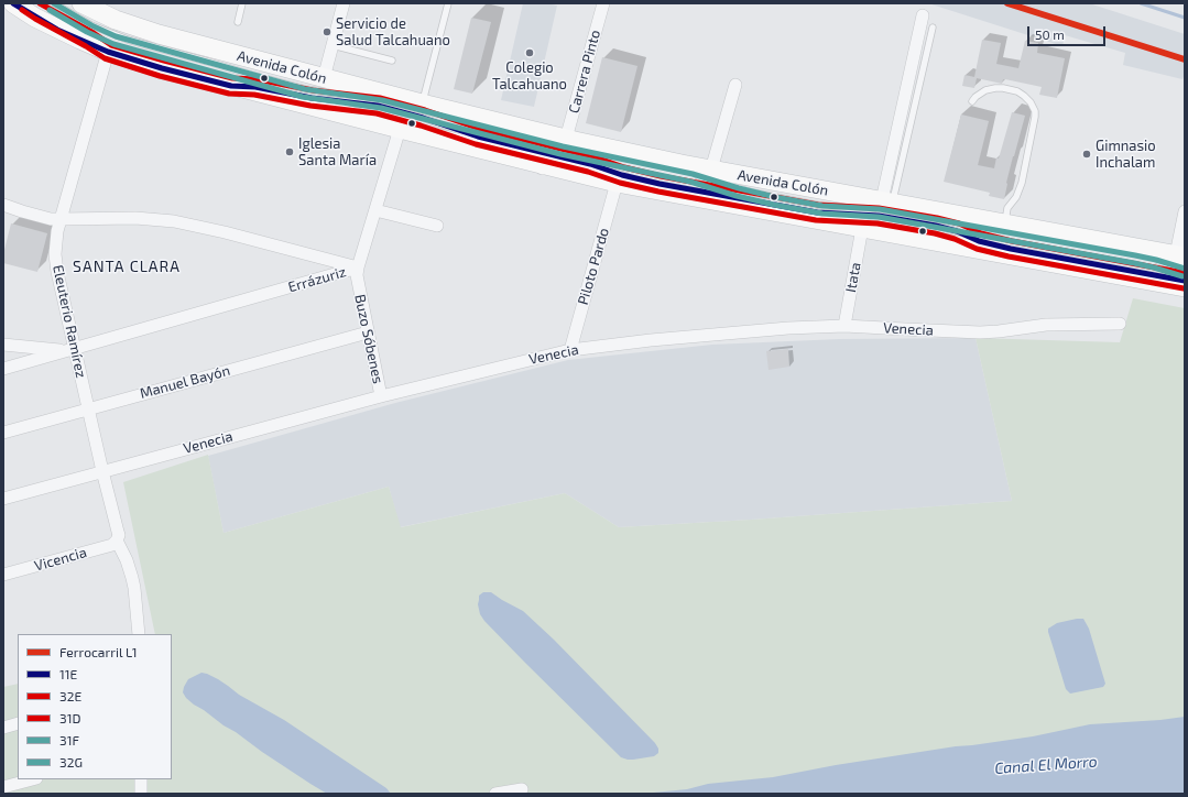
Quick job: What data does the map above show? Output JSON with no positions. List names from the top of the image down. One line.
{"streets":{"main road":["Avenida Colón"],"street":["Carrera Pinto","Piloto Pardo","Itata","Errázuriz","Eleuterio Ramírez","Venecia","Buzo Sóbenes","Manuel Bayón","Vicencia"]},"crossings":[["Avenida Colón","Carrera Pinto"],["Avenida Colón","Piloto Pardo"],["Avenida Colón","Itata"],["Avenida Colón","Eleuterio Ramírez"],["Avenida Colón","Buzo Sóbenes"],["Piloto Pardo","Venecia"],["Itata","Venecia"],["Errázuriz","Eleuterio Ramírez"],["Errázuriz","Buzo Sóbenes"],["Eleuterio Ramírez","Venecia"],["Eleuterio Ramírez","Manuel Bayón"],["Eleuterio Ramírez","Vicencia"],["Venecia","Buzo Sóbenes"],["Buzo Sóbenes","Manuel Bayón"]],"districts":["SANTA CLARA"],"water":["Canal El Morro"],"places":["Servicio de Salud Talcahuano","Colegio Talcahuano","Iglesia Santa María","Gimnasio Inchalam"],"lines":["rail line L1","transit line 11E","transit line 31D","transit line 31F","transit line 32E","transit line 32G"],"legend":["Ferrocarril L1","11E","32E","31D","31F","32G"],"scale_bar":"50 m"}
